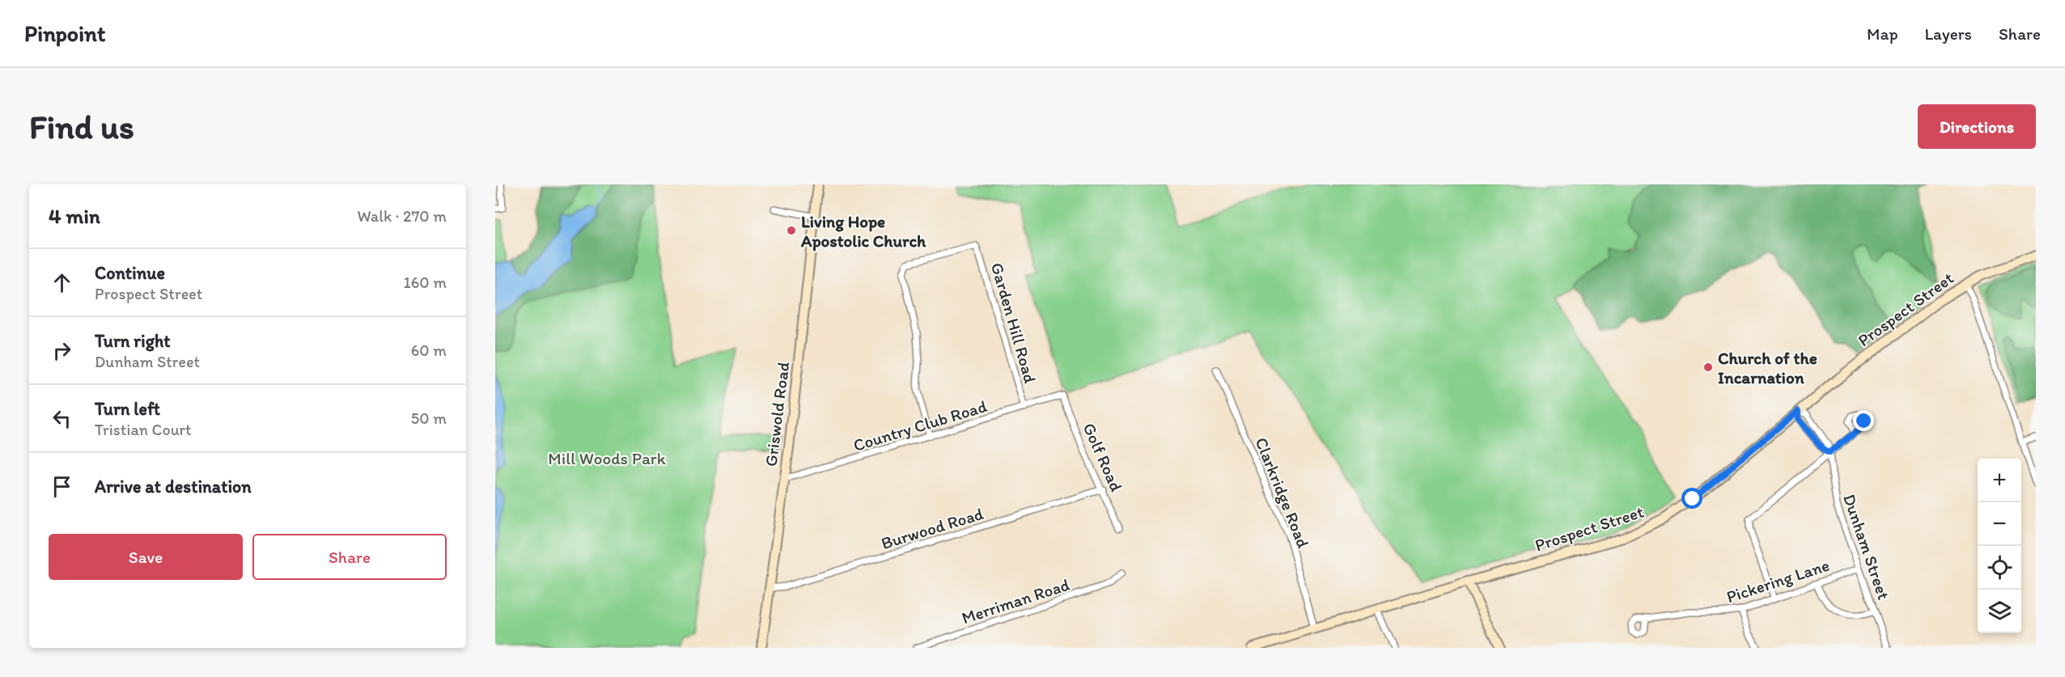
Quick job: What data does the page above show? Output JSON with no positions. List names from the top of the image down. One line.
{"streets":{"main road":["Prospect Street","Griswold Road"],"street":["Garden Hill Road","Country Club Road","Golf Road","Clarkridge Road","Burwood Road","Dunham Street","Pickering Lane","Merriman Road"]},"crossings":[["Prospect Street","Clarkridge Road"],["Prospect Street","Dunham Street"],["Garden Hill Road","Country Club Road"],["Griswold Road","Country Club Road"],["Griswold Road","Burwood Road"],["Country Club Road","Golf Road"],["Golf Road","Burwood Road"],["Dunham Street","Pickering Lane"]],"parks":["Mill Woods Park"],"places":["Living Hope Apostolic Church","Church of the Incarnation"],"page":{"header":"Pinpoint","nav":["Map","Layers","Share"],"buttons":["Directions",["Save","Share"]],"title":"Find us","heading":["4 min","Walk · 270 m"],"list":[["Continue","Prospect Street","160 m"],["Turn right","Dunham Street","60 m"],["Turn left","Tristian Court","50 m"],"Arrive at destination"],"map_buttons":["+","−"]}}
